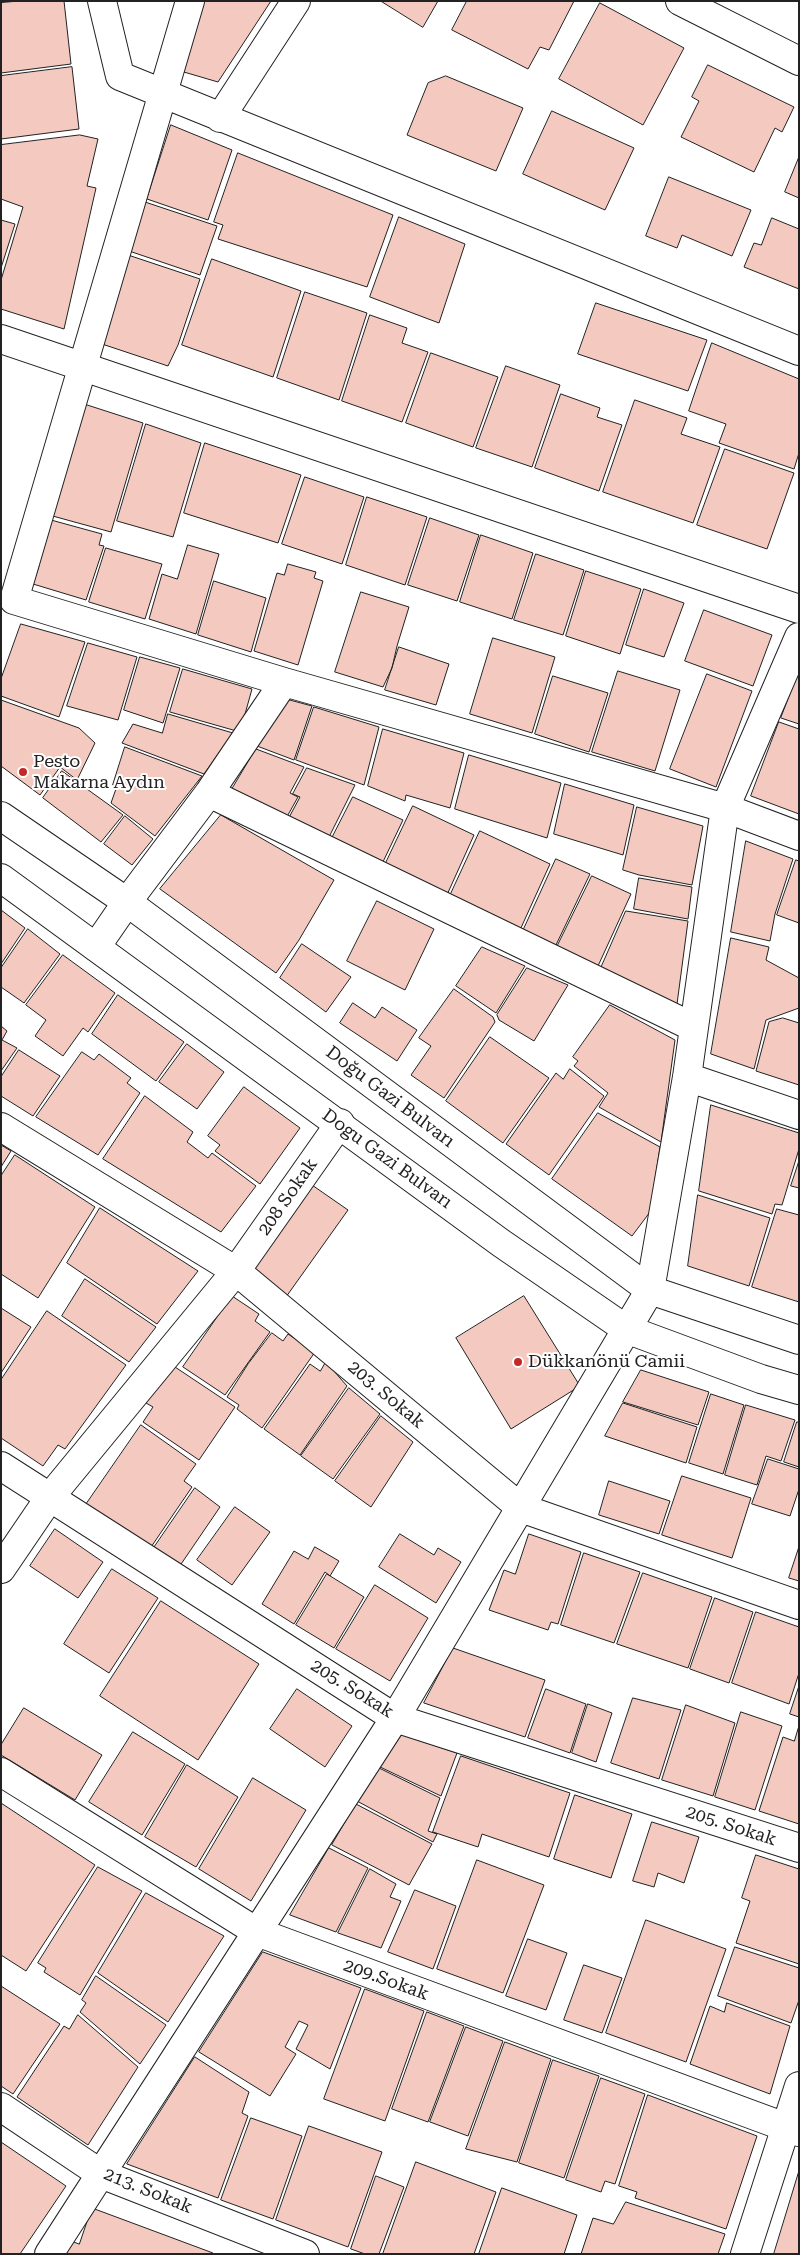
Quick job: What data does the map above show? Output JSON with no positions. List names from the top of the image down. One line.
{"streets":{"street":["Doğu Gazi Bulvarı","Dogu Gazi Bulvarı","208 Sokak","203. Sokak","205. Sokak","209.Sokak","213. Sokak"]},"crossings":[["Dogu Gazi Bulvarı","208 Sokak"],["208 Sokak","203. Sokak"],["208 Sokak","205. Sokak"]],"places":["Pesto Makarna Aydın","Dükkanönü Camii"]}
